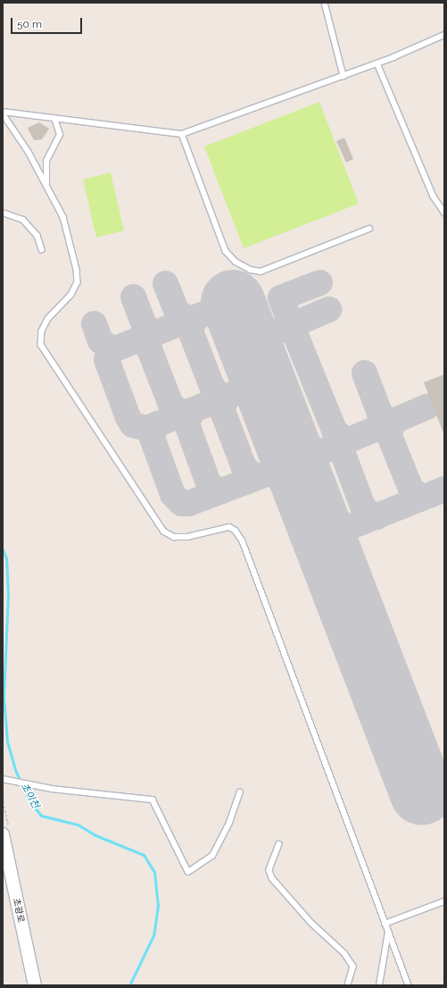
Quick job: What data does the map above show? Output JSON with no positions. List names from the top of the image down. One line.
{"streets":{"street":["초광로"]},"water":["초이천"],"scale_bar":"50 m"}
